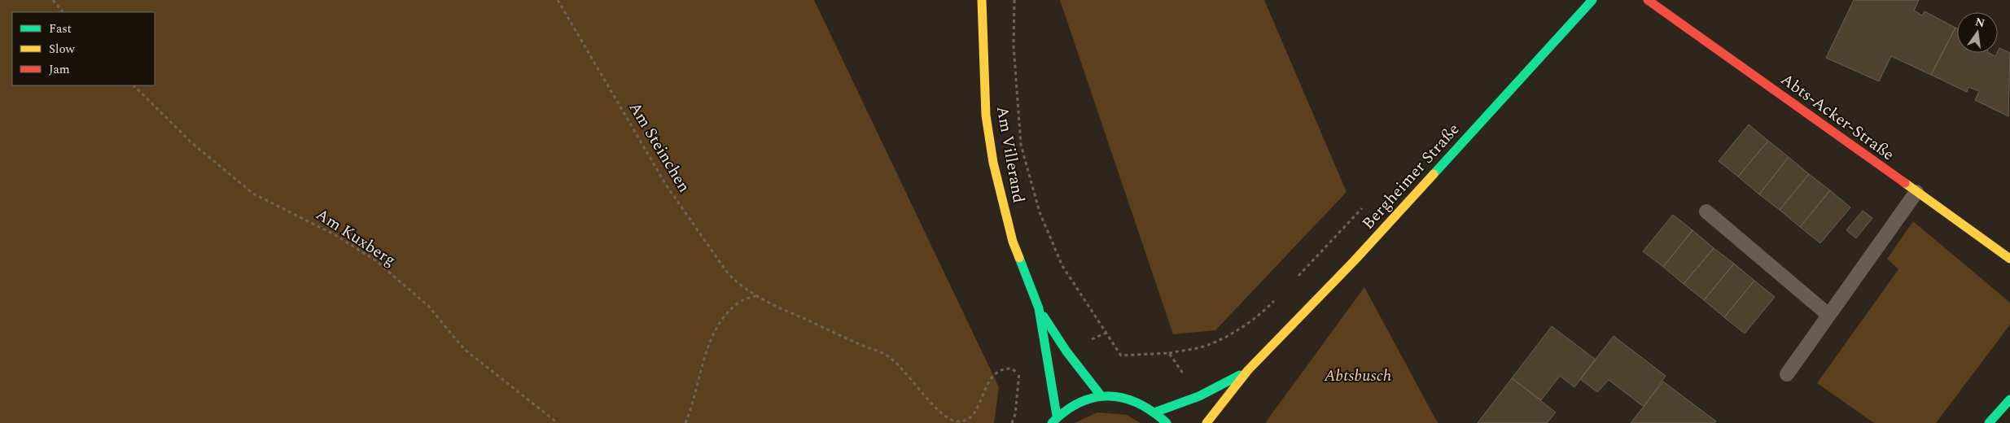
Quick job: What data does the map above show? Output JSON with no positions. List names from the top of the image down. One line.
{"streets":{"street":["Abts-Acker-Straße","Am Villerand","Bergheimer Straße"],"path":["Am Steinchen","Am Kuxberg"]},"parks":["Abtsbusch"],"legend":["Fast","Slow","Jam"],"north":"top"}
